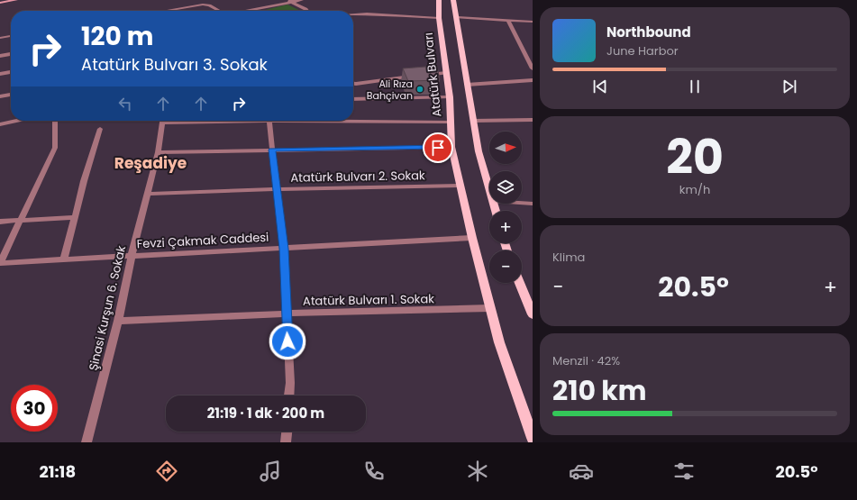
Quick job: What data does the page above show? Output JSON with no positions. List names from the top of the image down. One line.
{"streets":{"main road":["Atatürk Bulvarı"],"street":["Atatürk Bulvarı 2. Sokak","Fevzi Çakmak Caddesi","Atatürk Bulvarı 1. Sokak","Şinasi Kurşun 6. Sokak"]},"crossings":[["Atatürk Bulvarı","Atatürk Bulvarı 2. Sokak"],["Atatürk Bulvarı","Fevzi Çakmak Caddesi"],["Atatürk Bulvarı","Atatürk Bulvarı 1. Sokak"],["Atatürk Bulvarı 2. Sokak","Şinasi Kurşun 6. Sokak"],["Fevzi Çakmak Caddesi","Şinasi Kurşun 6. Sokak"],["Atatürk Bulvarı 1. Sokak","Şinasi Kurşun 6. Sokak"]],"districts":["Reşadiye"],"places":["Ali Rıza Bahçivan"],"north":"right","page":{"turn":["120 m","Atatürk Bulvarı 3. Sokak"],"song":["Northbound","June Harbor"],"tile":[["20","km/h"],"Klima",["Menzil · 42%","210 km"]],"map_buttons":["+","−"],"heat":["−","20.5°","+"],"limit":"30","trip":"21:19 · 1 dk · 200 m","tabs":["21:18","20.5°"]}}
